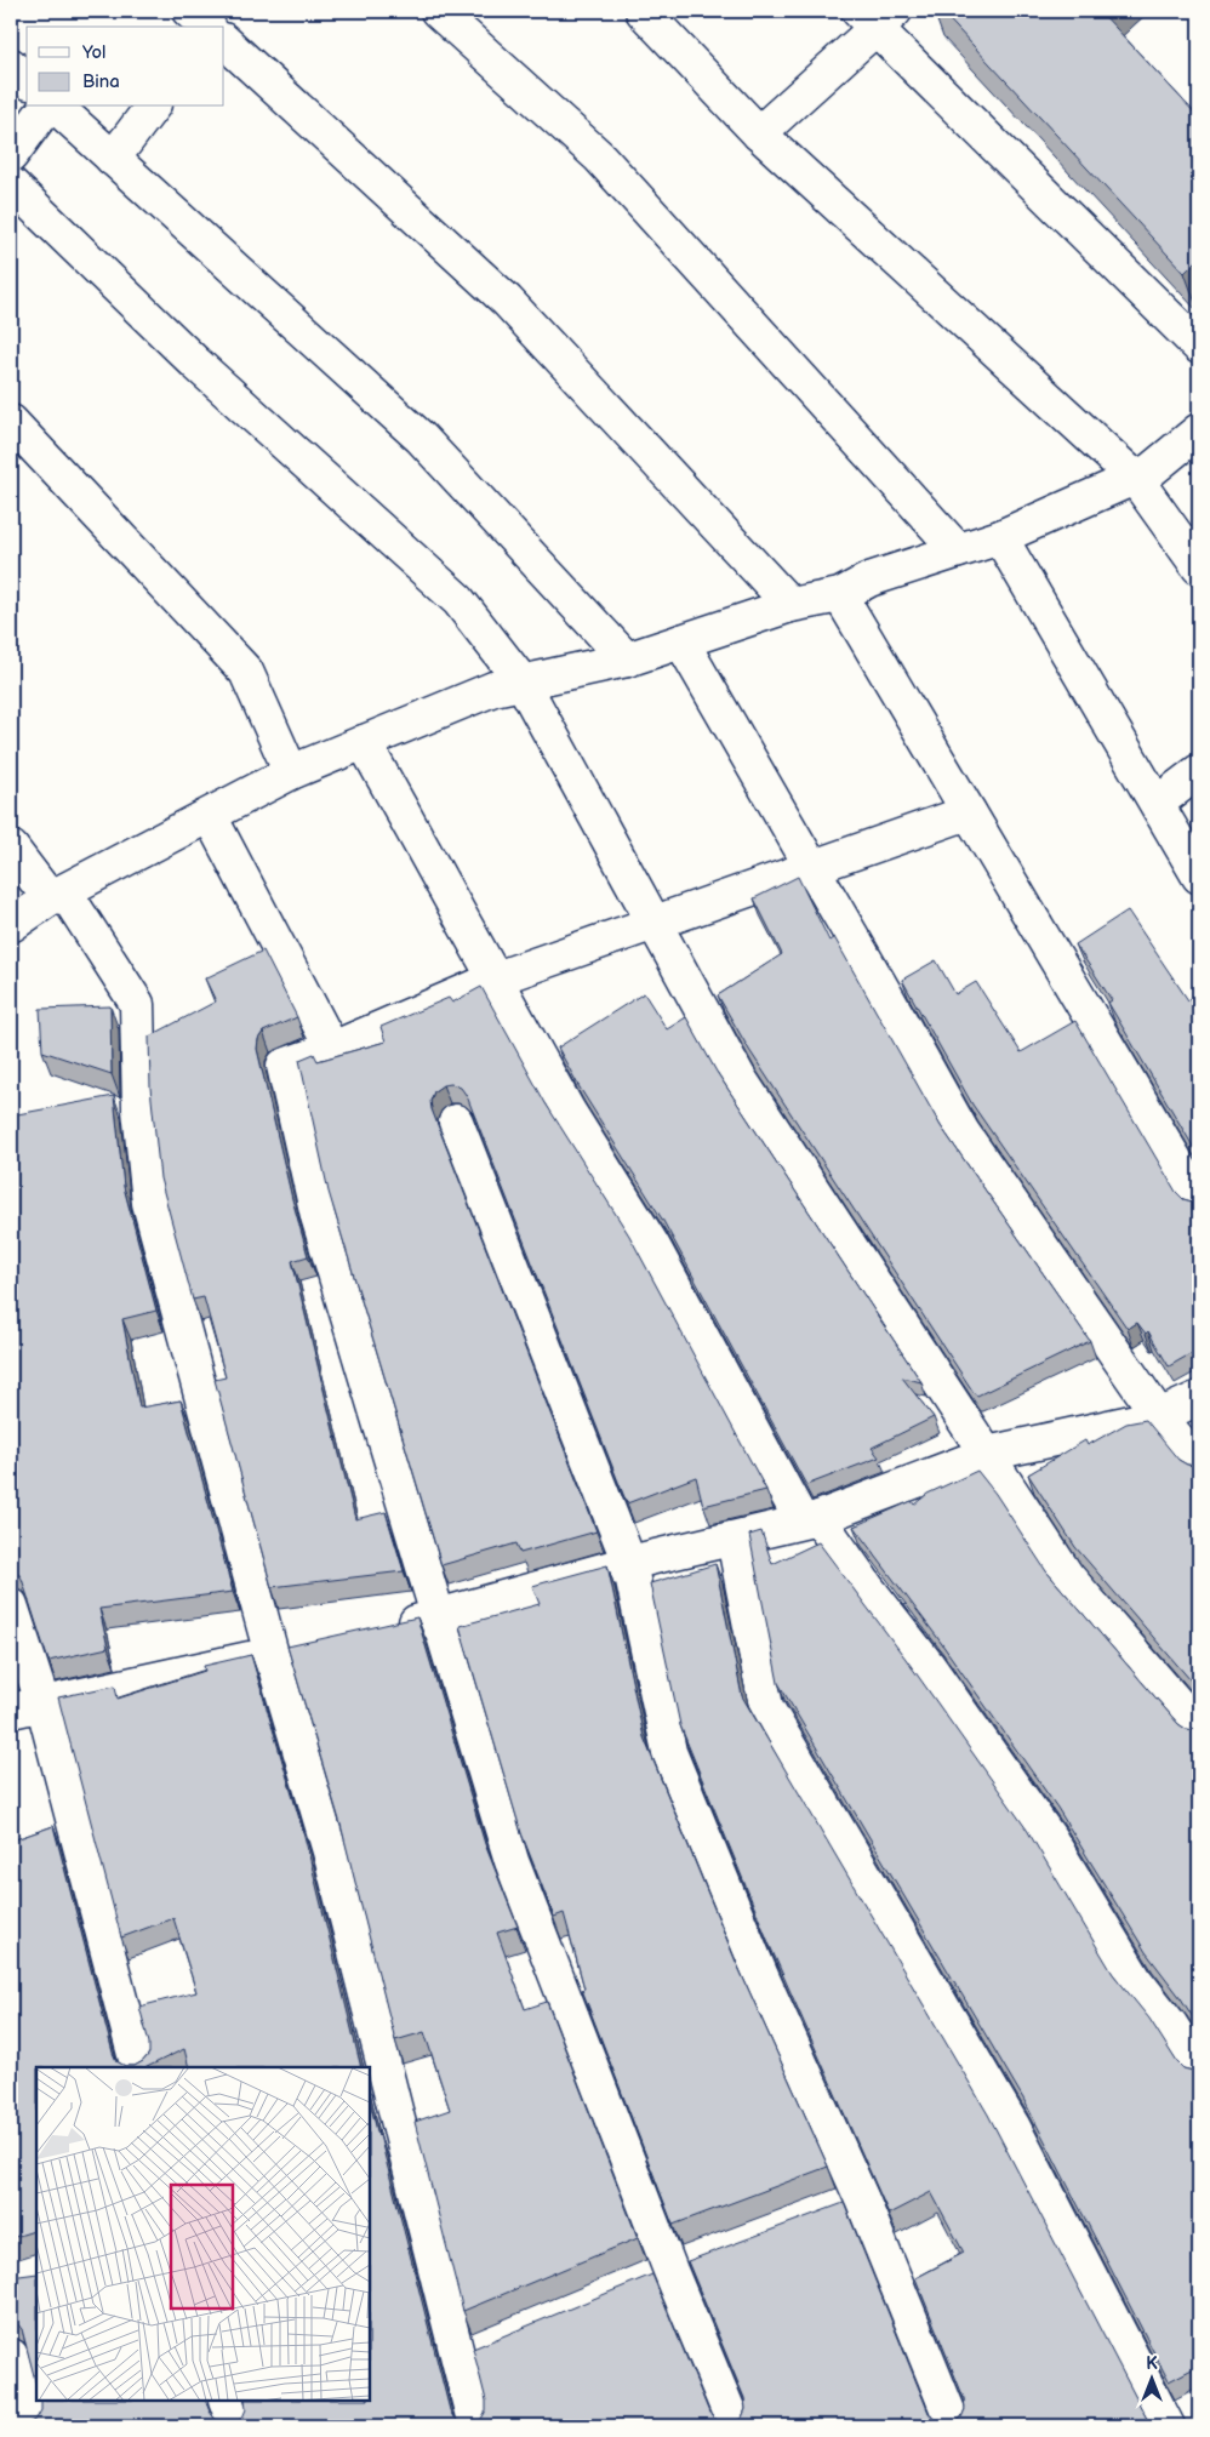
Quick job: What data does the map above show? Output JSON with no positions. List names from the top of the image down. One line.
{"legend":["Yol","Bina"],"north":"top"}
